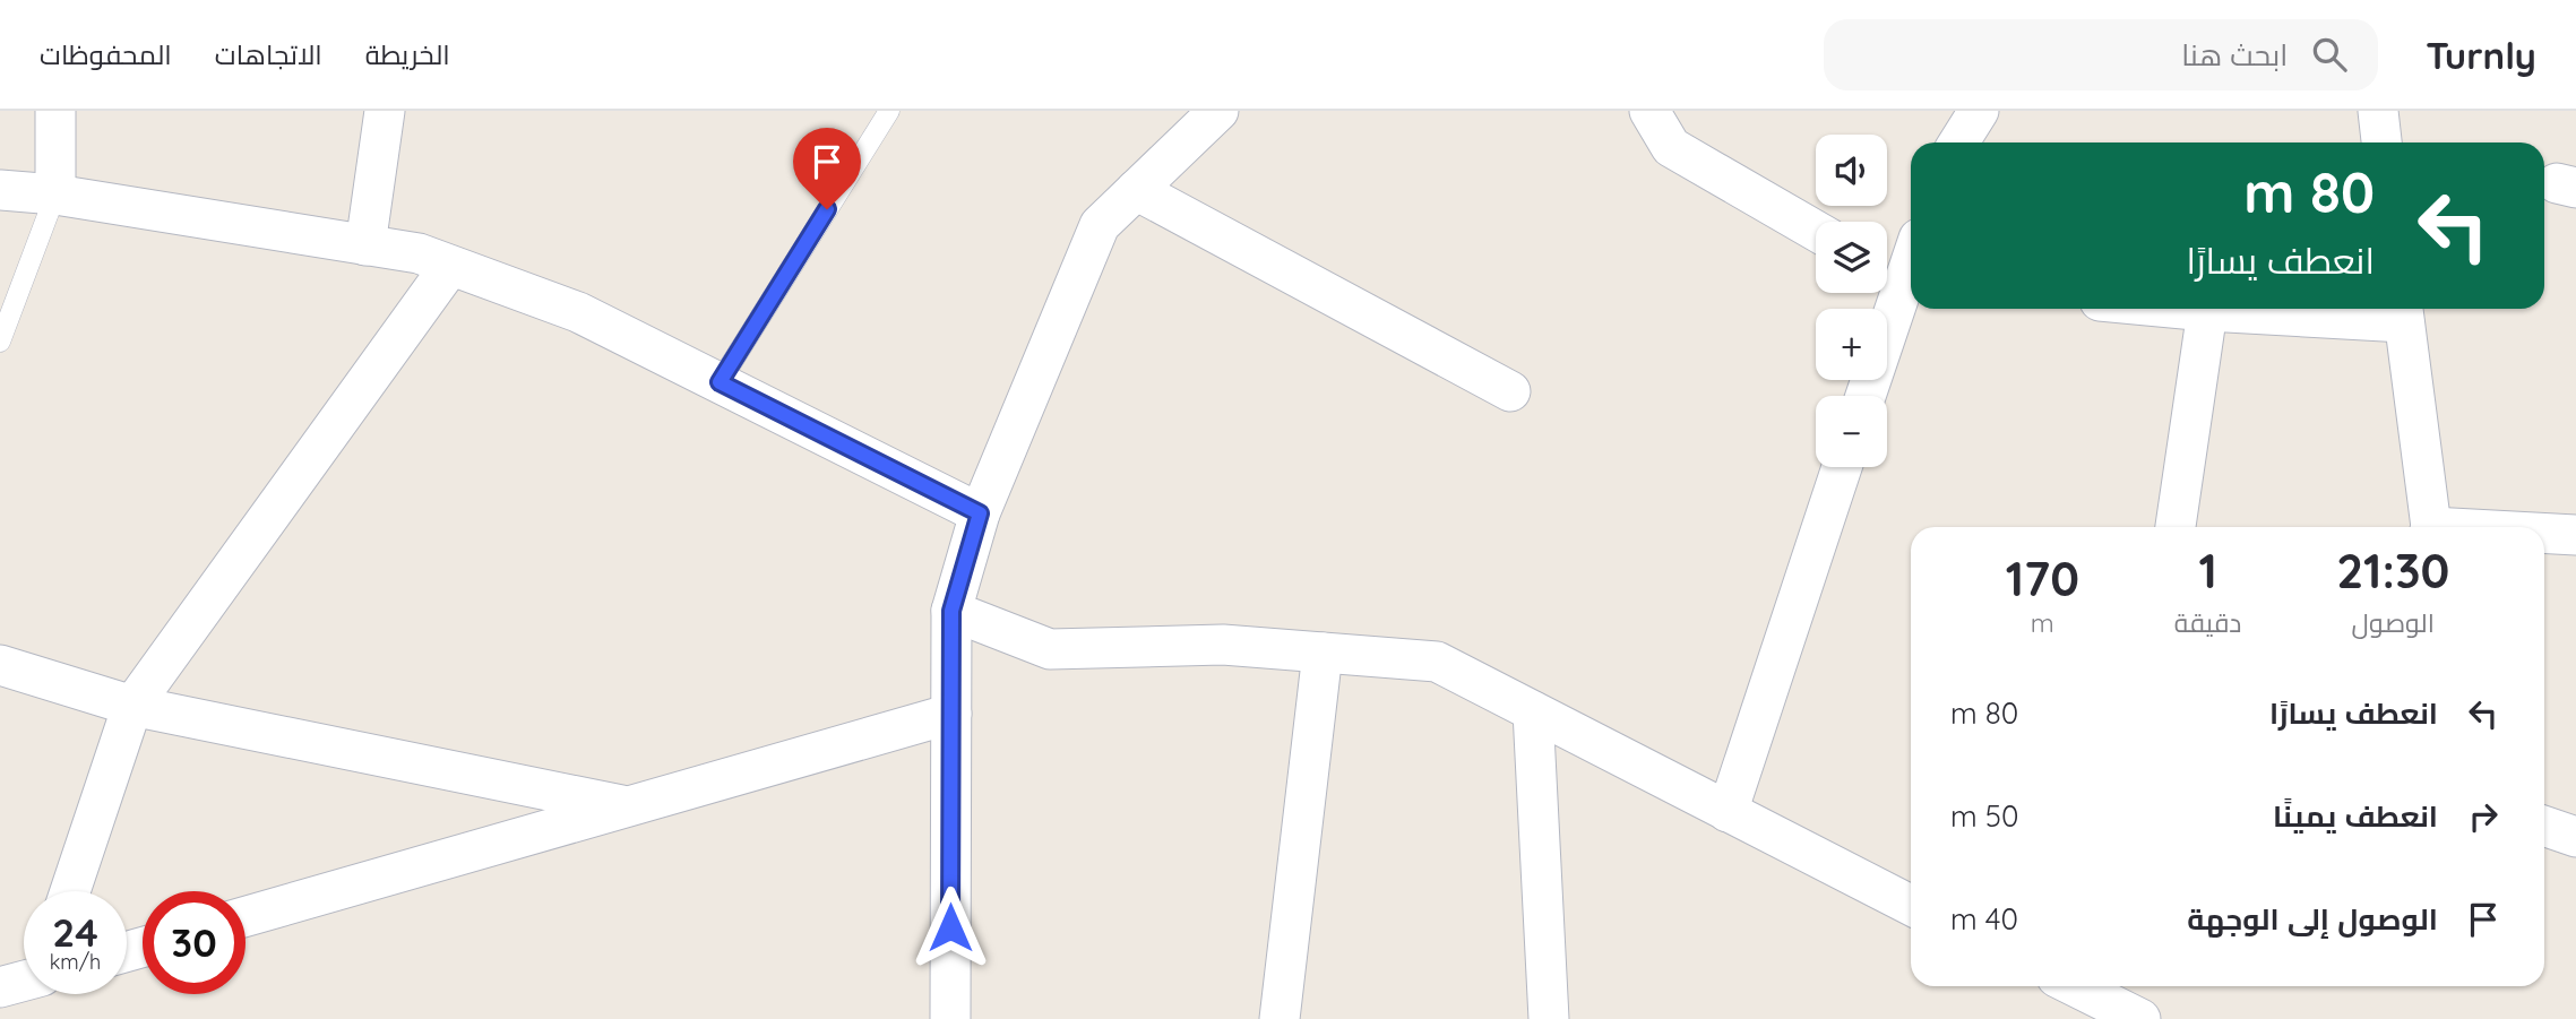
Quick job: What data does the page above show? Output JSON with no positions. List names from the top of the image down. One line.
{"page":{"header":"Turnly","search":"ابحث هنا","nav":["الخريطة","الاتجاهات","المحفوظات"],"map_buttons":["+","−"],"turn":["80 m","انعطف يسارًا"],"eta":["21:30","الوصول","1","دقيقة","170","m"],"list":[{"name":"انعطف يسارًا","value":"80 m"},{"name":"انعطف يمينًا","value":"50 m"},{"name":"الوصول إلى الوجهة","value":"40 m"}],"speed":"24 km/h","limit":"30"}}
